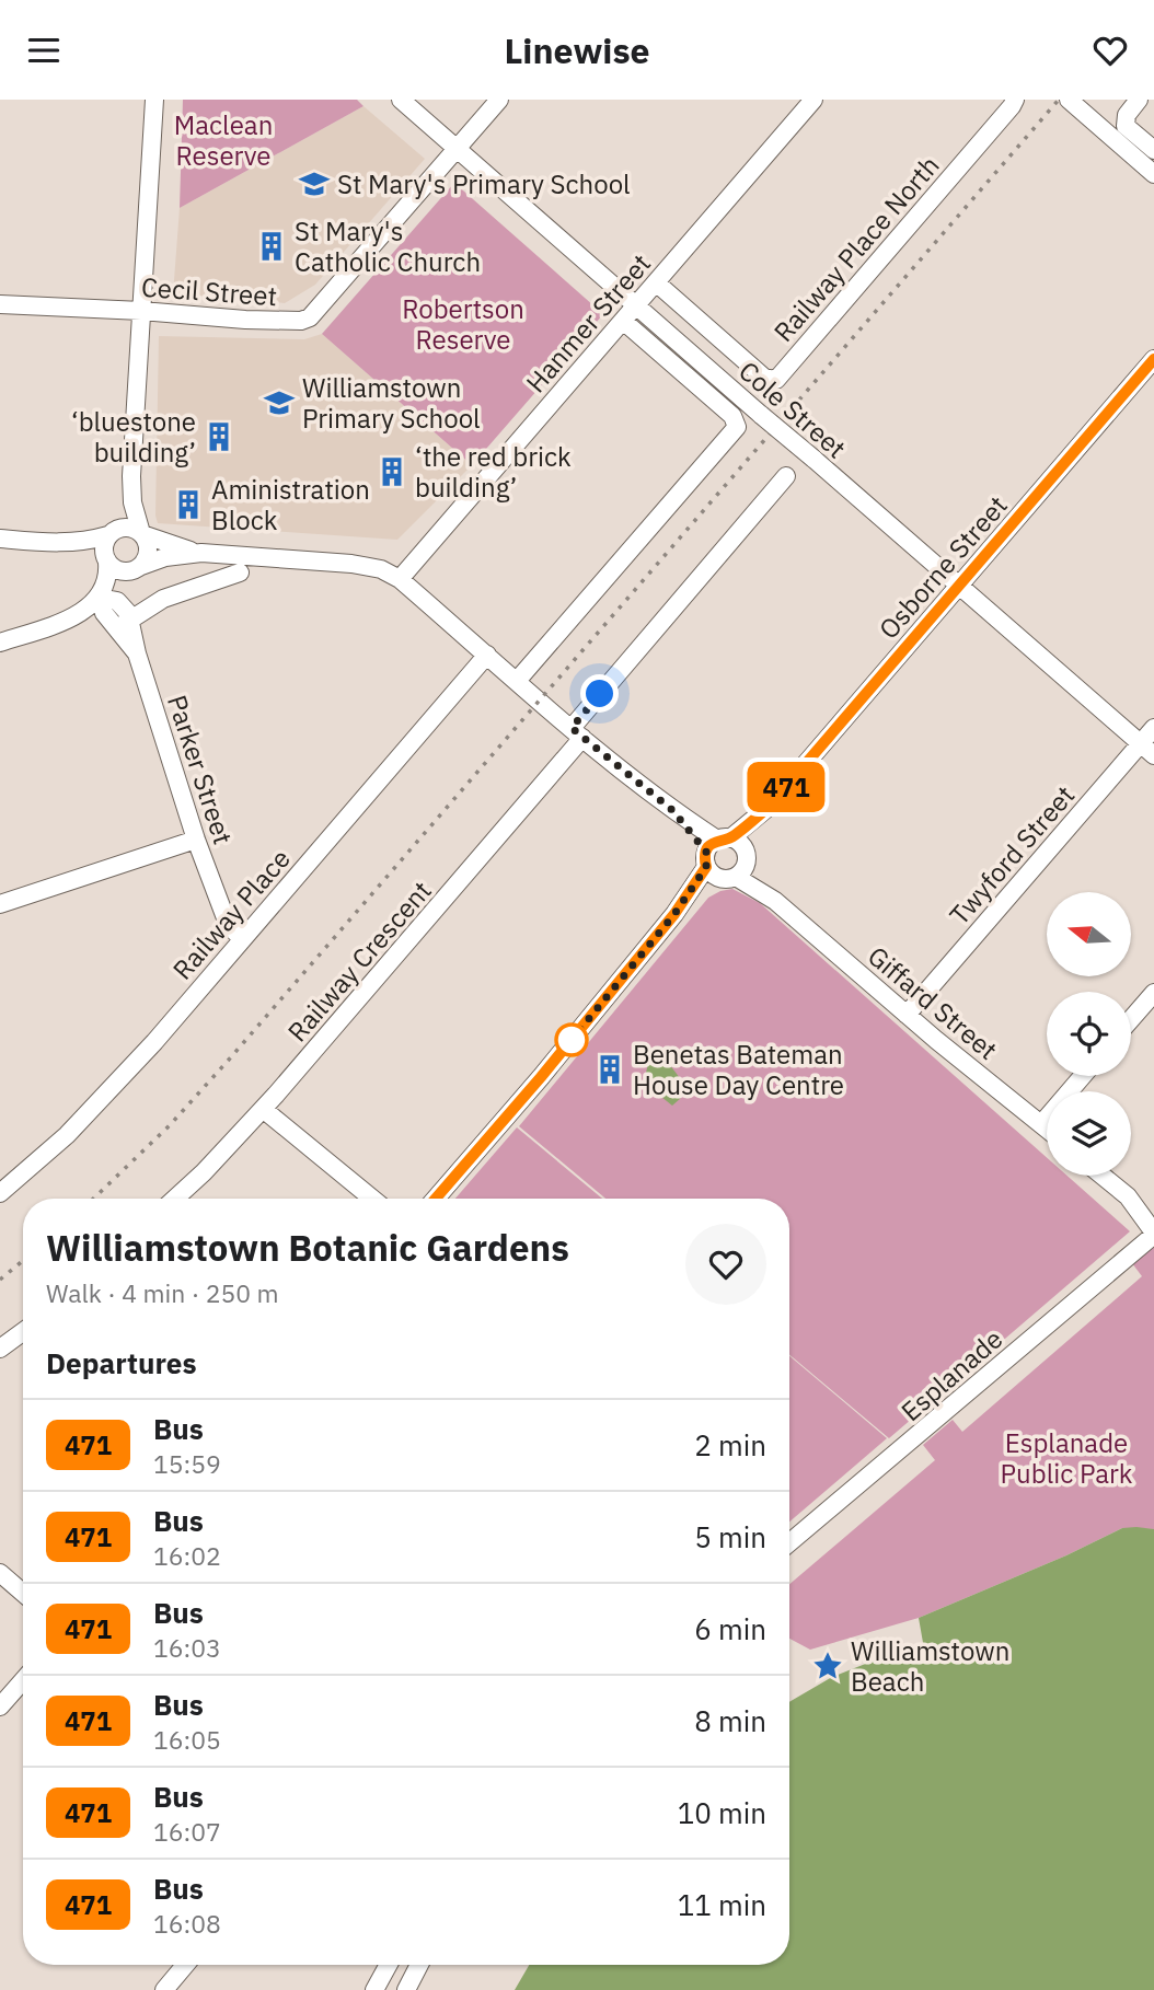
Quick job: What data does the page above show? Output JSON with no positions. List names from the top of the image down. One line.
{"streets":{"street":["Railway Place North","Cecil Street","Hanmer Street","Cole Street","Osborne Street","Parker Street","Twyford Street","Railway Place","Railway Crescent","Giffard Street","Esplanade"]},"crossings":[["Railway Place North","Hanmer Street"],["Cecil Street","Cole Street"],["Hanmer Street","Cole Street"],["Hanmer Street","Giffard Street"],["Cole Street","Osborne Street"],["Cole Street","Twyford Street"],["Osborne Street","Giffard Street"],["Parker Street","Railway Place"],["Twyford Street","Giffard Street"],["Railway Place","Giffard Street"],["Railway Crescent","Giffard Street"]],"parks":["Maclean Reserve","Robertson Reserve","Esplanade Public Park"],"places":{"school or university":["St Mary's Primary School","Williamstown Primary School"],"building":["St Mary's Catholic Church","‘bluestone building’","‘the red brick building’","Aministration Block","Benetas Bateman House Day Centre"],"place":["Williamstown Beach"]},"lines":["bus line 471"],"north":"left","page":{"header":"Linewise","on_map":"471","heading":[["Williamstown Botanic Gardens","Walk · 4 min · 250 m"],"Departures"],"list":[{"mark":"471","name":"Bus","note":"15:59","value":"2 min"},{"mark":"471","name":"Bus","note":"16:02","value":"5 min"},{"mark":"471","name":"Bus","note":"16:03","value":"6 min"},{"mark":"471","name":"Bus","note":"16:05","value":"8 min"},{"mark":"471","name":"Bus","note":"16:07","value":"10 min"},{"mark":"471","name":"Bus","note":"16:08","value":"11 min"}]}}
